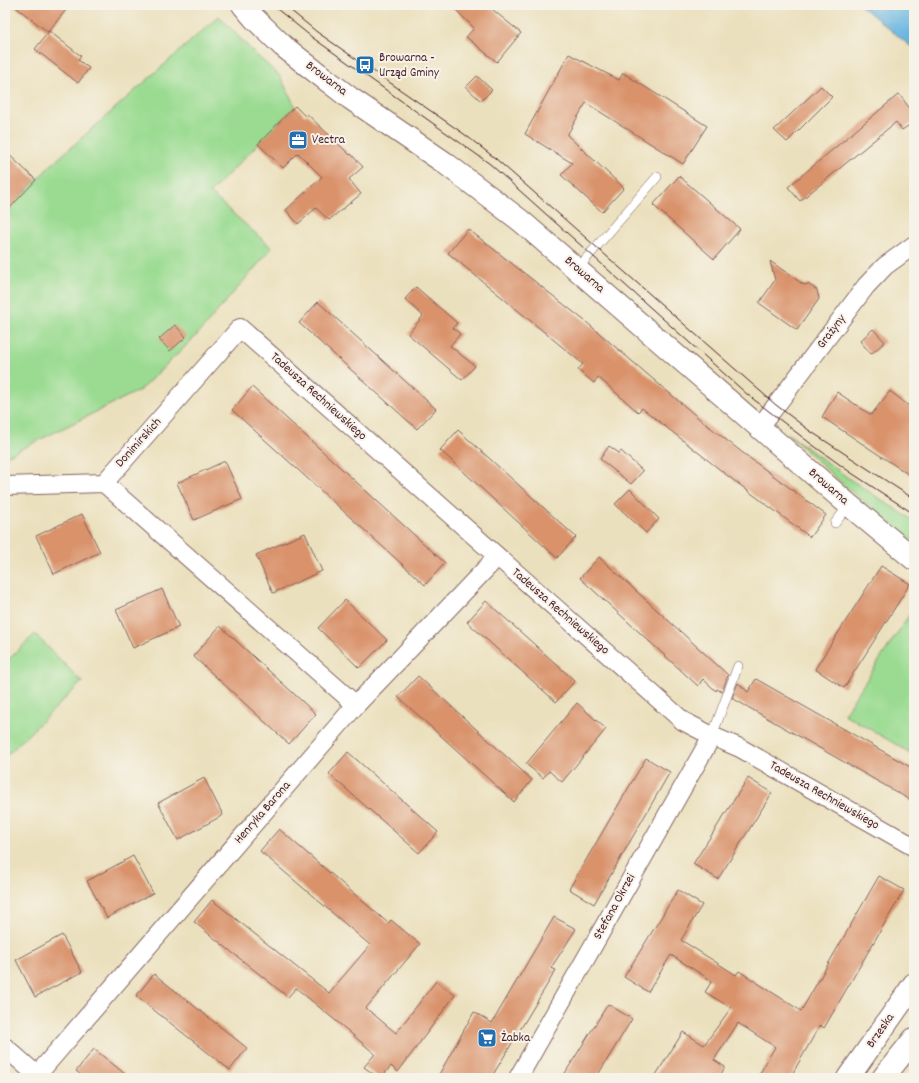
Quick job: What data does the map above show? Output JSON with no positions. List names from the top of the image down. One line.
{"streets":{"main road":["Browarna","Brzeska"],"street":["Grażyny","Tadeusza Rechniewskiego","Donimirskich","Henryka Barona","Stefana Okrzei"]},"crossings":[["Browarna","Grażyny"],["Tadeusza Rechniewskiego","Donimirskich"],["Tadeusza Rechniewskiego","Henryka Barona"],["Tadeusza Rechniewskiego","Stefana Okrzei"]],"places":{"bus stop":["Browarna - Urząd Gminy"],"office":["Vectra"],"supermarket":["Żabka"]}}
